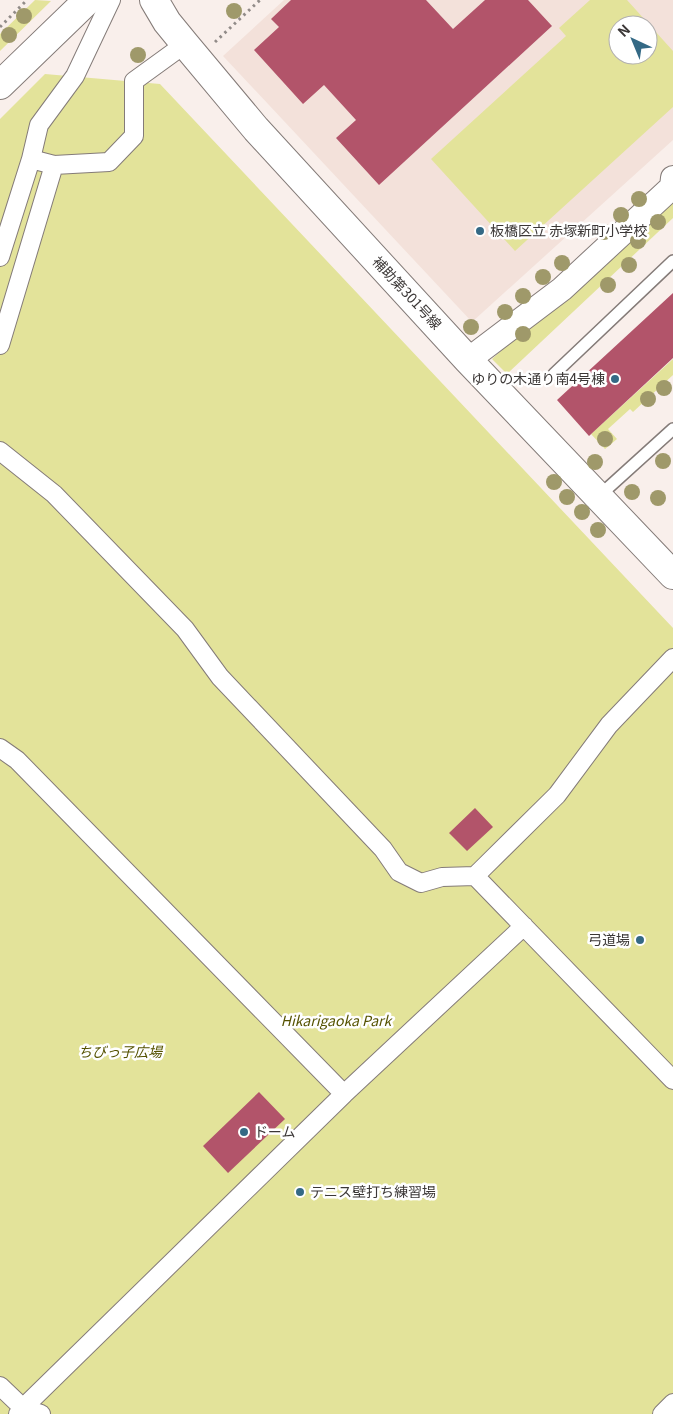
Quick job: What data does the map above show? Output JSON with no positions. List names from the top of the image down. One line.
{"streets":{"street":["補助第301号線"]},"parks":["Hikarigaoka Park","ちびっ子広場"],"places":["板橋区立 赤塚新町小学校","ゆりの木通り南4号棟","弓道場","ドーム","テニス壁打ち練習場"],"north":"top left"}
